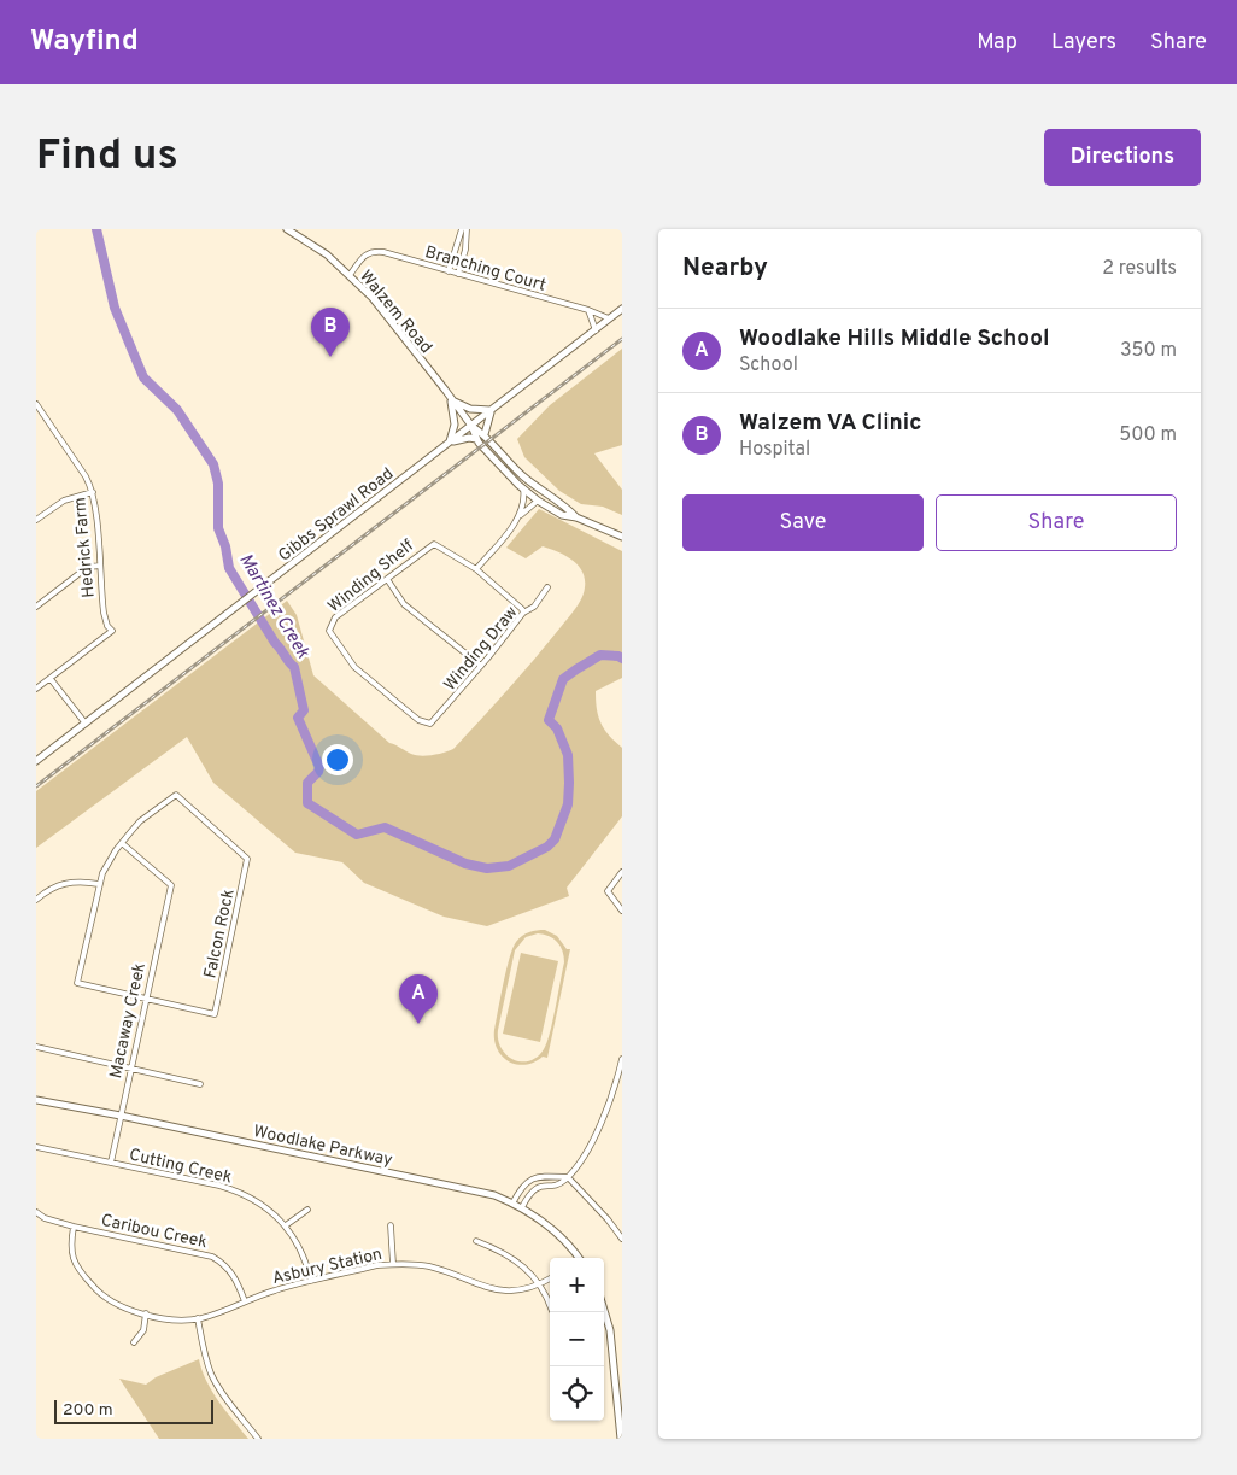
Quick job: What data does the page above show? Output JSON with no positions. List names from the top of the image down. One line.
{"streets":{"main road":["Walzem Road","Gibbs Sprawl Road","Woodlake Parkway"],"street":["Branching Court","Hedrick Farm","Winding Shelf","Winding Draw","Falcon Rock","Macaway Creek","Cutting Creek","Caribou Creek","Asbury Station"]},"crossings":[["Branching Court","Walzem Road"],["Branching Court","Gibbs Sprawl Road"],["Walzem Road","Gibbs Sprawl Road"],["Winding Shelf","Winding Draw"],["Falcon Rock","Macaway Creek"],["Macaway Creek","Woodlake Parkway"],["Macaway Creek","Cutting Creek"],["Cutting Creek","Asbury Station"],["Caribou Creek","Asbury Station"]],"water":["Martinez Creek"],"scale_bar":"200 m","page":{"header":"Wayfind","nav":["Map","Layers","Share"],"buttons":["Directions",["Save","Share"]],"title":"Find us","heading":["Nearby","2 results"],"pins":["B","A"],"list":[{"mark":"A","name":"Woodlake Hills Middle School","note":"School","value":"350 m"},{"mark":"B","name":"Walzem VA Clinic","note":"Hospital","value":"500 m"}],"map_buttons":["+","−"],"scale":"200 m"}}
